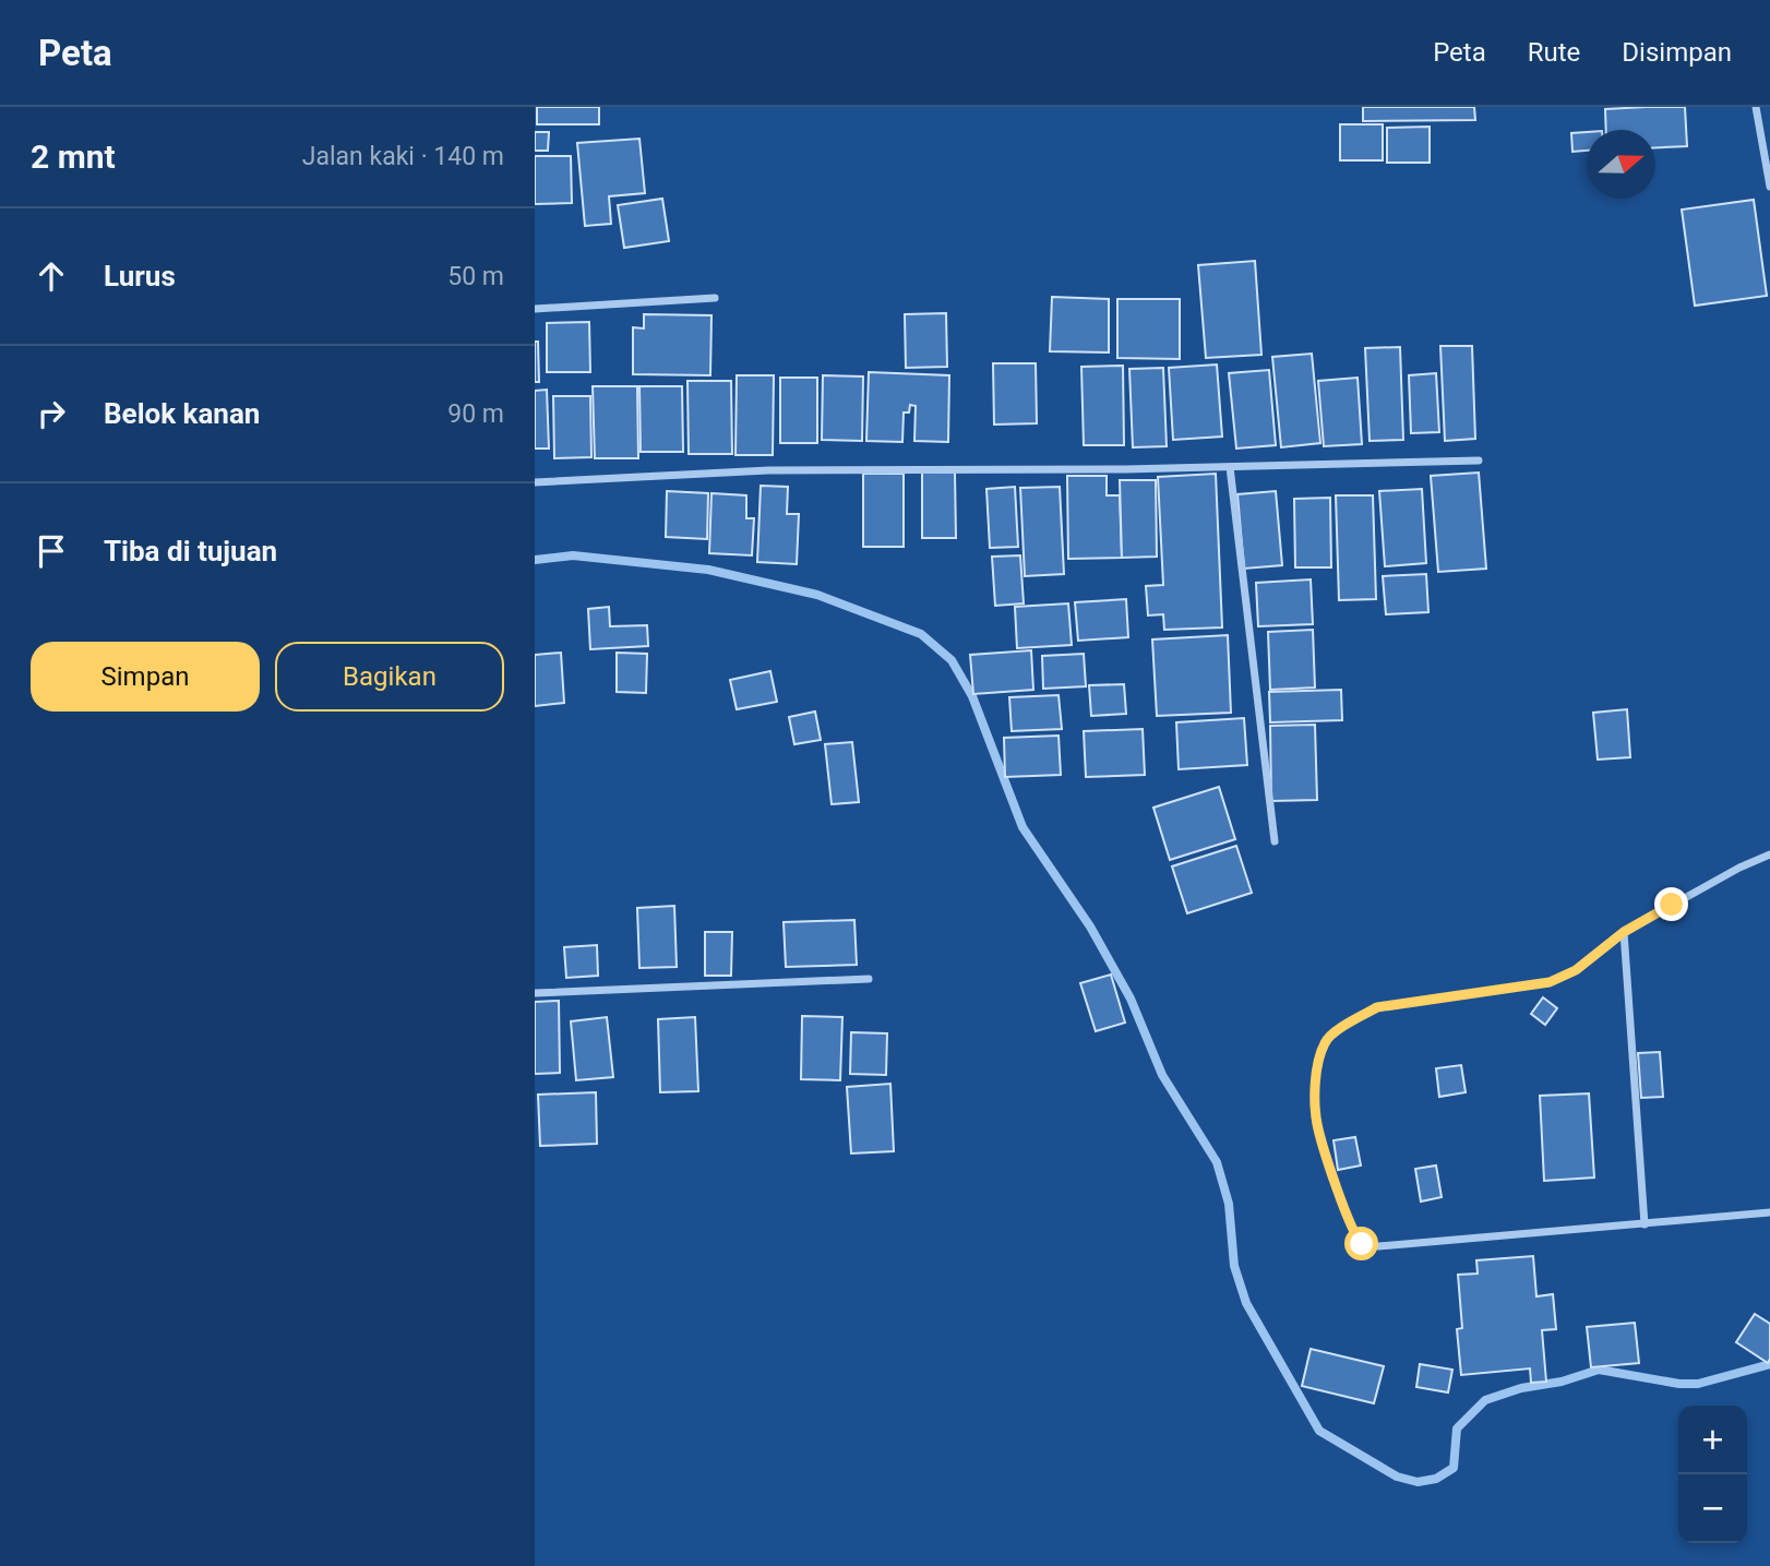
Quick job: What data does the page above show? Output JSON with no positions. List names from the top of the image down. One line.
{"north":"right","page":{"header":"Peta","nav":["Peta","Rute","Disimpan"],"heading":["2 mnt","Jalan kaki · 140 m"],"list":[["Lurus","50 m"],["Belok kanan","90 m"],"Tiba di tujuan"],"buttons":["Simpan","Bagikan"],"map_buttons":["+","−"]}}
